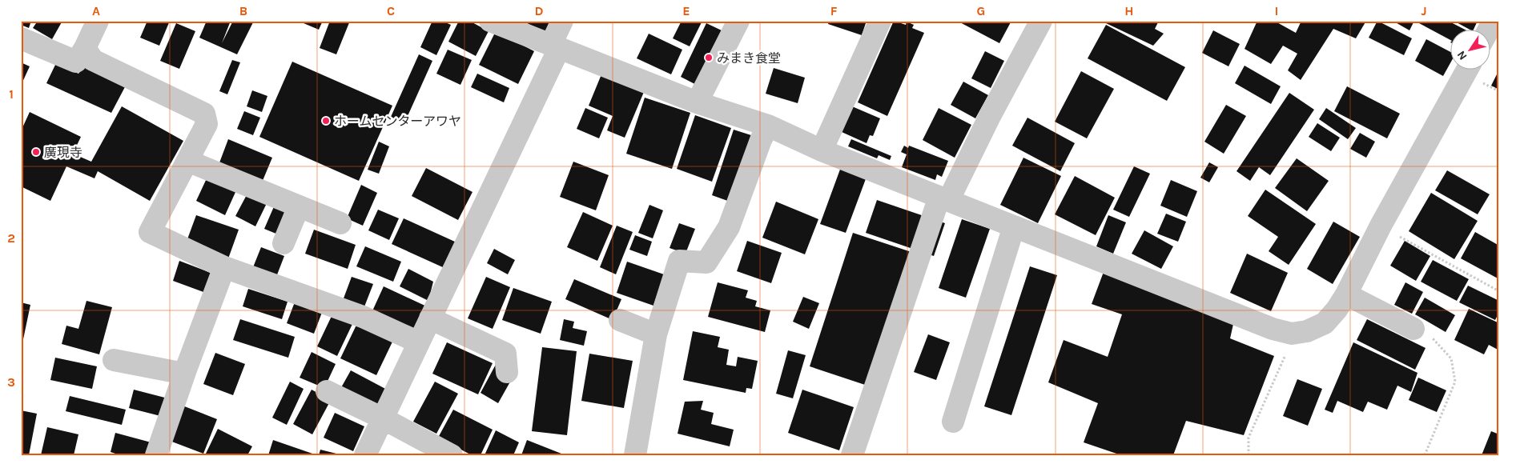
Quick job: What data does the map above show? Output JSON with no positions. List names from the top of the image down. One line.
{"places":["みまき食堂","ホームセンターアワヤ","廣現寺"],"north":"bottom left","grid":{"columns":["A","B","C","D","E","F","G","H","I","J"],"rows":["1","2","3"]}}
